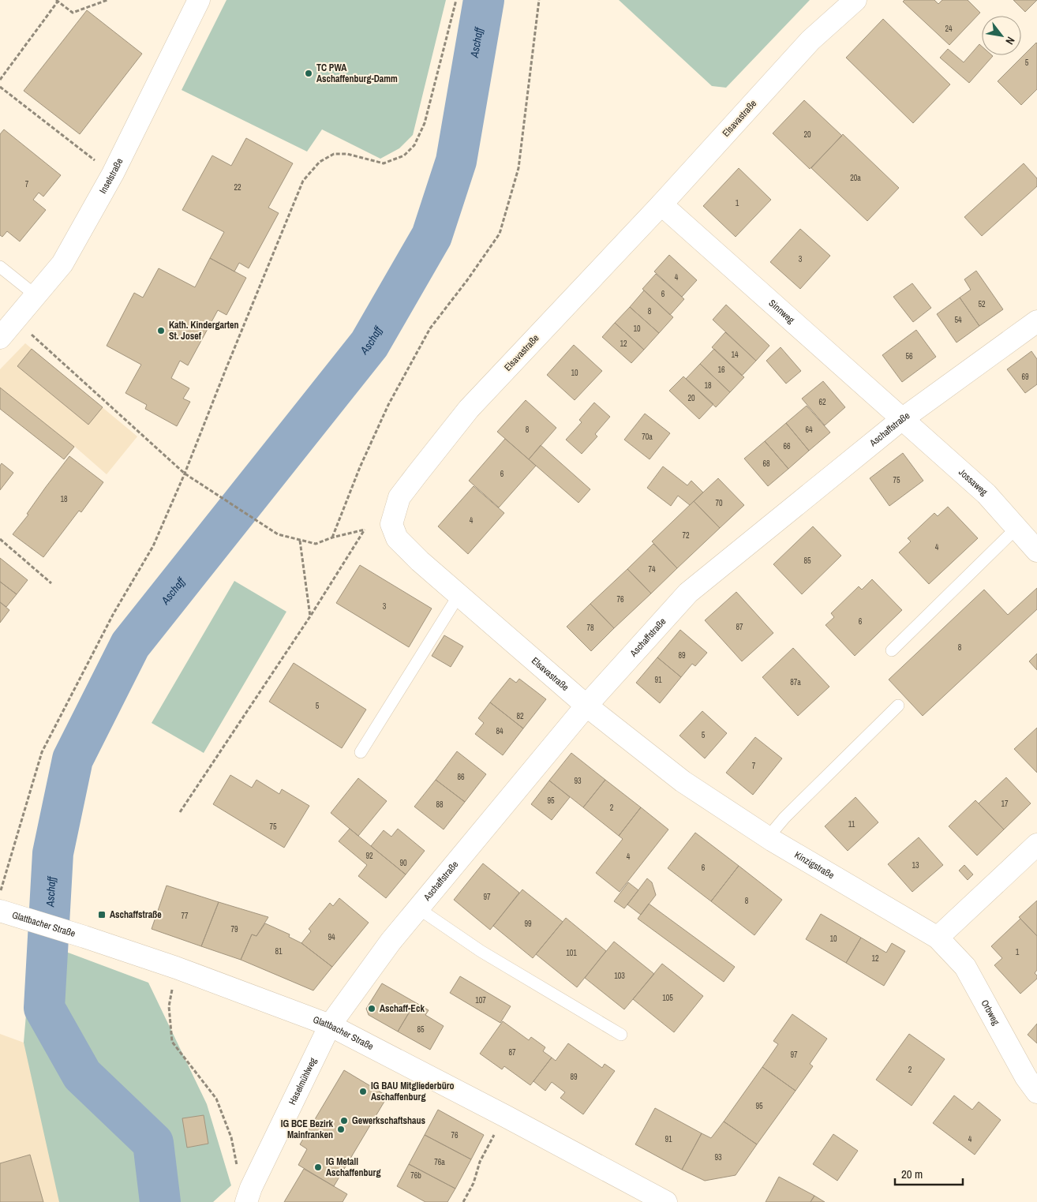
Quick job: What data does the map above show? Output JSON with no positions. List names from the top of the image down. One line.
{"streets":{"street":["Elsavastraße","Inselstraße","Sinnweg","Aschaffstraße","Jossaweg","Kinzigstraße","Glattbacher Straße","Orbweg","Haselmühlweg"]},"crossings":[["Elsavastraße","Sinnweg"],["Elsavastraße","Aschaffstraße"],["Elsavastraße","Kinzigstraße"],["Sinnweg","Aschaffstraße"],["Sinnweg","Jossaweg"],["Aschaffstraße","Jossaweg"],["Aschaffstraße","Kinzigstraße"],["Aschaffstraße","Glattbacher Straße"],["Aschaffstraße","Haselmühlweg"],["Kinzigstraße","Orbweg"],["Glattbacher Straße","Haselmühlweg"]],"water":["Aschaff"],"places":{"other":["TC PWA Aschaffenburg-Damm","Kath. Kindergarten St. Josef","Aschaff-Eck","IG BAU Mitgliederbüro Aschaffenburg","Gewerkschaftshaus","IG BCE Bezirk Mainfranken","IG Metall Aschaffenburg"],"transit":["Aschaffstraße"]},"house_numbers":["24","5","20","20a","7","22","1","3","4","6","52","8","54","10","12","14","56","16","10","69","18","20","62","8","64","70a","66","68","6","75","18","70","4","72","4","85","74","76","3","6","87","78","8","89","91","87a","5","82","84","5","7","86","93","95","17","88","2","11","75","92","4","90","13","6","97","8","77","99","79","94","10","81","1","101","12","103","105","107","85","87","97","2","89","95","76","91","4","93","76a","76b"],"scale_bar":"20 m","north":"bottom right"}
